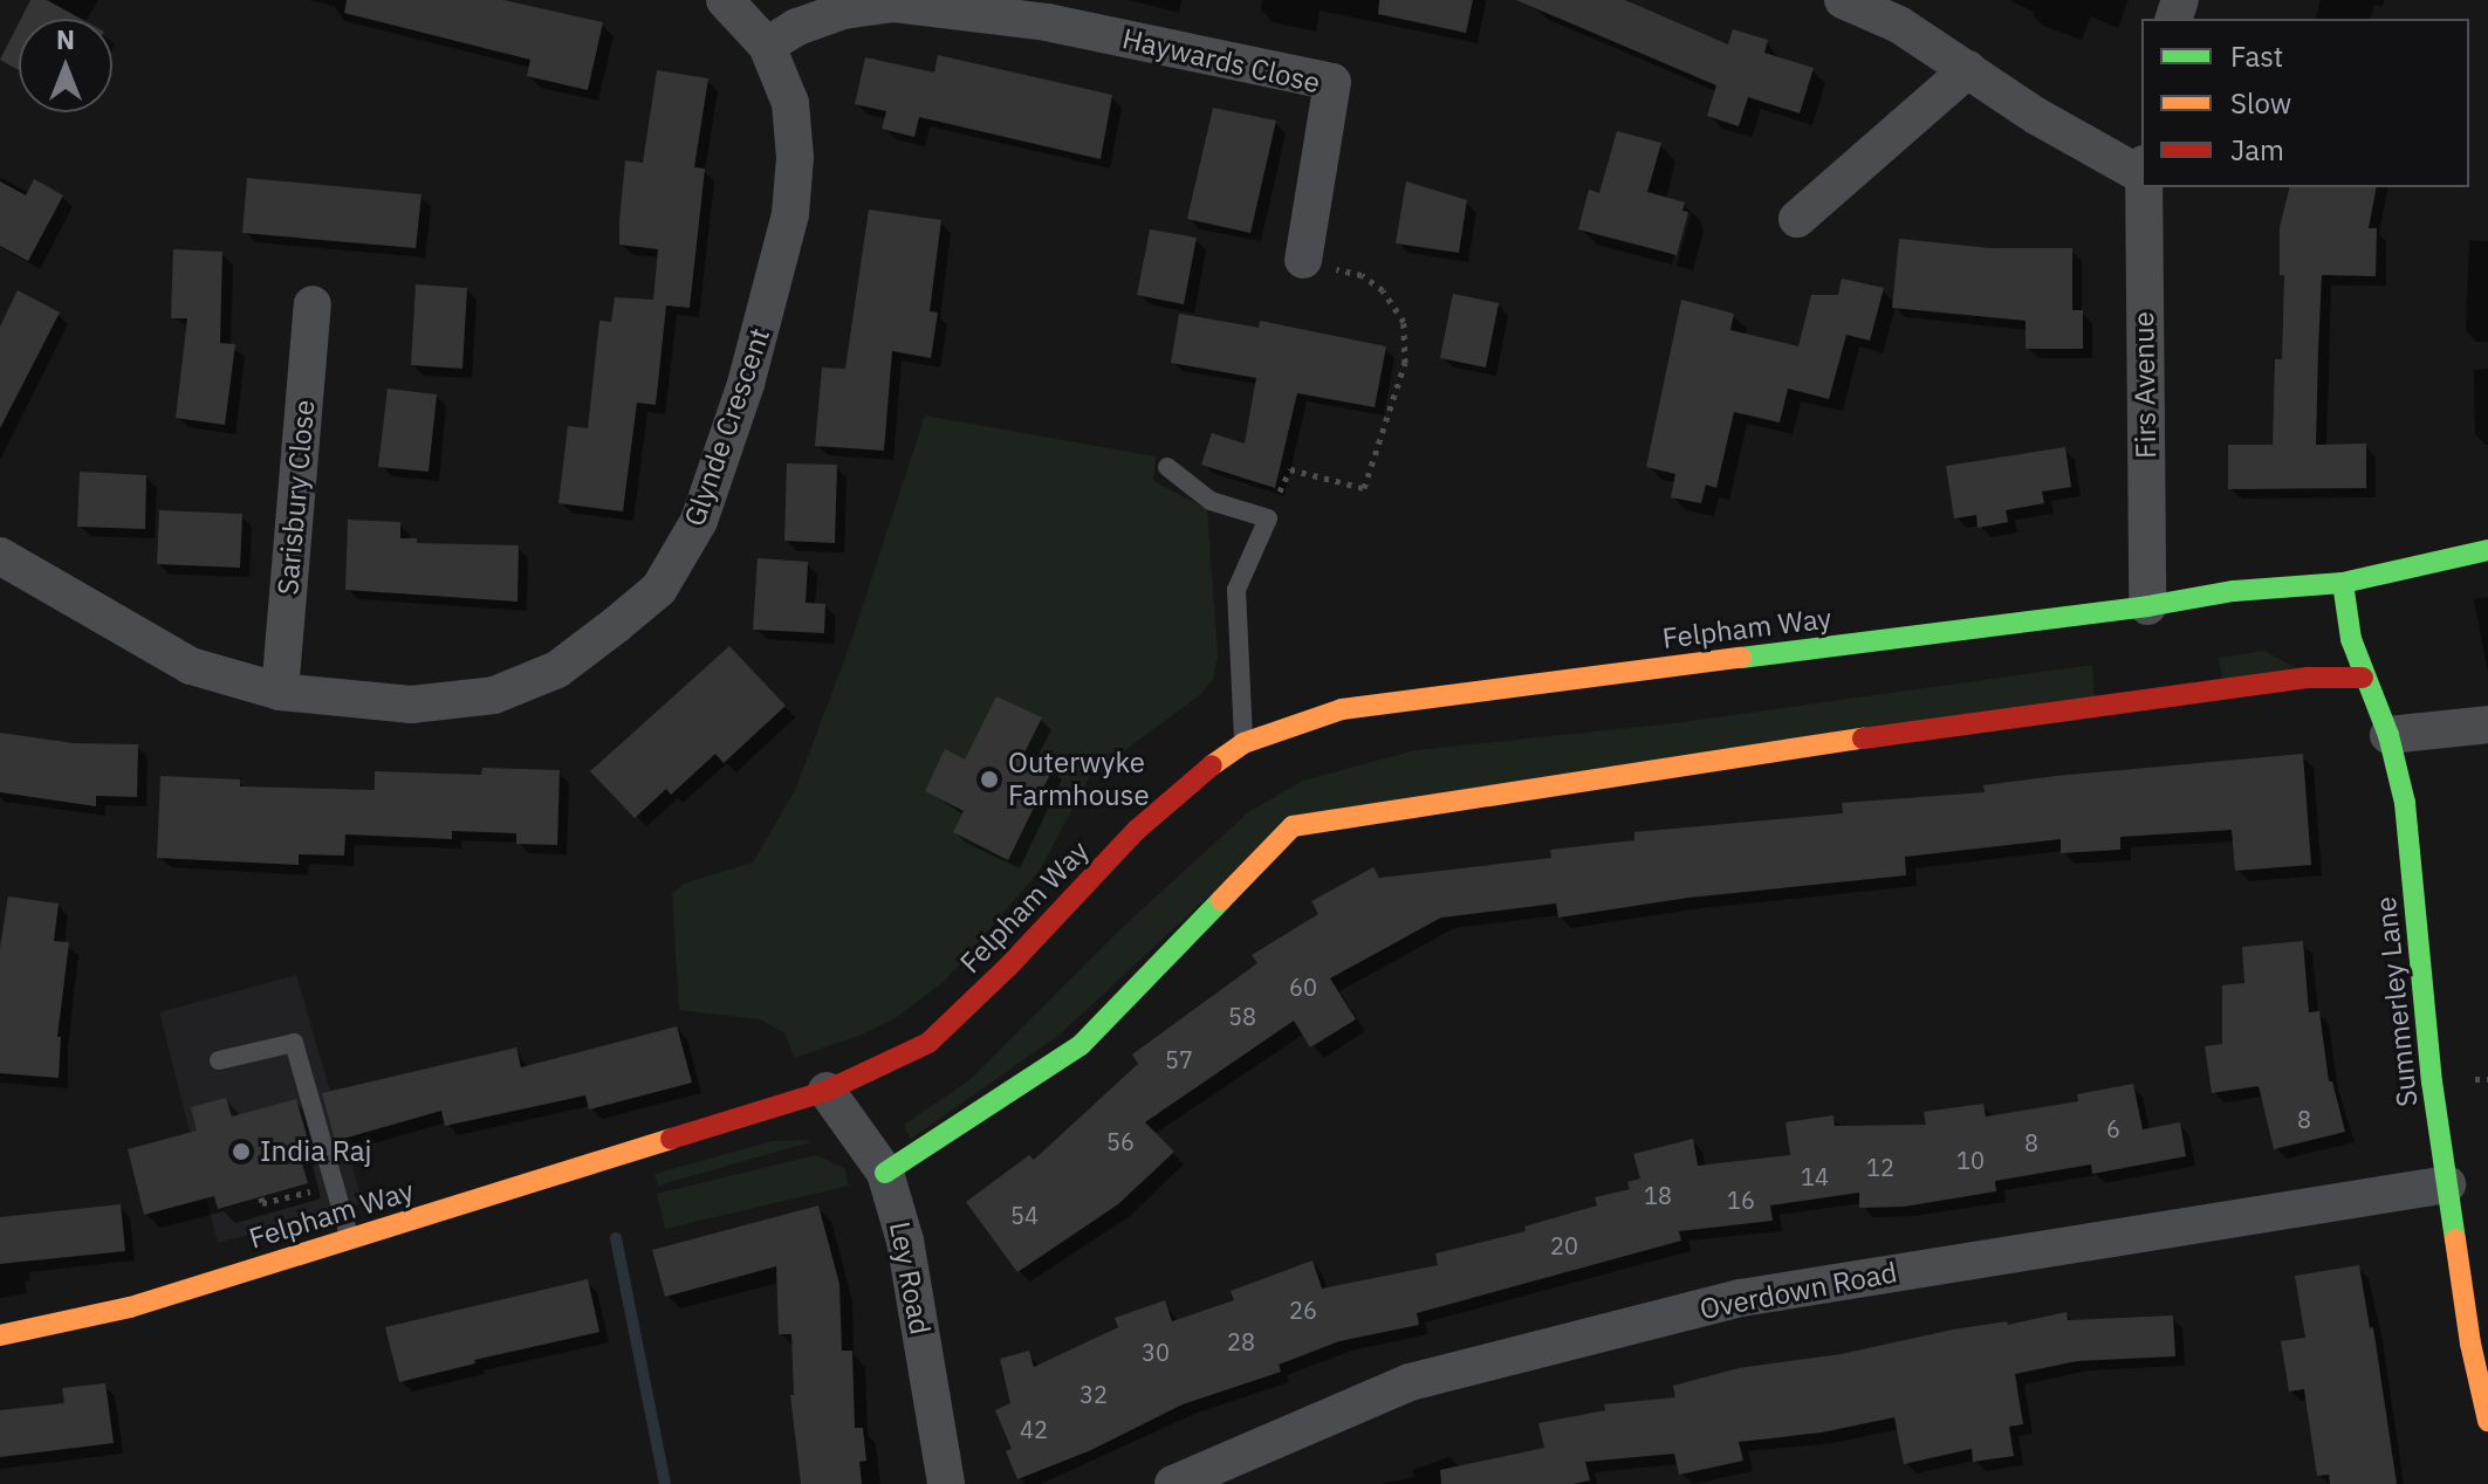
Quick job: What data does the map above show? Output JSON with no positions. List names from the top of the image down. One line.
{"streets":{"main road":["Felpham Way","Summerley Lane"],"street":["Haywards Close","Firs Avenue","Glynde Crescent","Sarisbury Close","Ley Road","Overdown Road"]},"crossings":[["Haywards Close","Glynde Crescent"],["Firs Avenue","Felpham Way"],["Glynde Crescent","Sarisbury Close"],["Felpham Way","Summerley Lane"],["Felpham Way","Ley Road"],["Summerley Lane","Overdown Road"]],"places":["Outerwyke Farmhouse","India Raj"],"house_numbers":["60","58","57","8","6","56","8","10","12","14","18","16","54","20","26","28","30","32","42"],"legend":["Fast","Slow","Jam"],"north":"top"}
